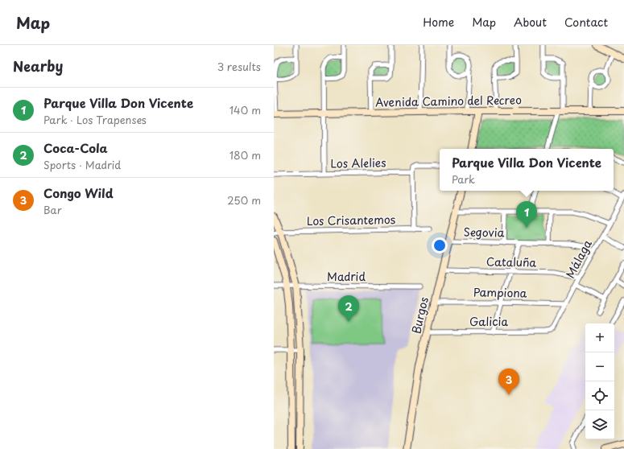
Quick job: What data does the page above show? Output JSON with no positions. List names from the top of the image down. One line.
{"streets":{"street":["Avenida Camino del Recreo","Los Alelies","Los Crisantemos","Segovia","Málaga","Cataluña","Madrid","Pampiona","Burgos","Galicia"]},"crossings":[["Segovia","Málaga"],["Segovia","Burgos"],["Málaga","Cataluña"],["Málaga","Pampiona"],["Málaga","Galicia"],["Cataluña","Burgos"],["Pampiona","Burgos"],["Burgos","Galicia"]],"page":{"header":"Map","nav":["Home","Map","About","Contact"],"heading":["Nearby","3 results"],"list":[{"mark":"1","name":"Parque Villa Don Vicente","note":"Park · Los Trapenses","value":"140 m"},{"mark":"2","name":"Coca-Cola","note":"Sports · Madrid","value":"180 m"},{"mark":"3","name":"Congo Wild","note":"Bar","value":"250 m"}],"popup":["Parque Villa Don Vicente","Park"],"pins":["1","2","3"],"map_buttons":["+","−"]}}
